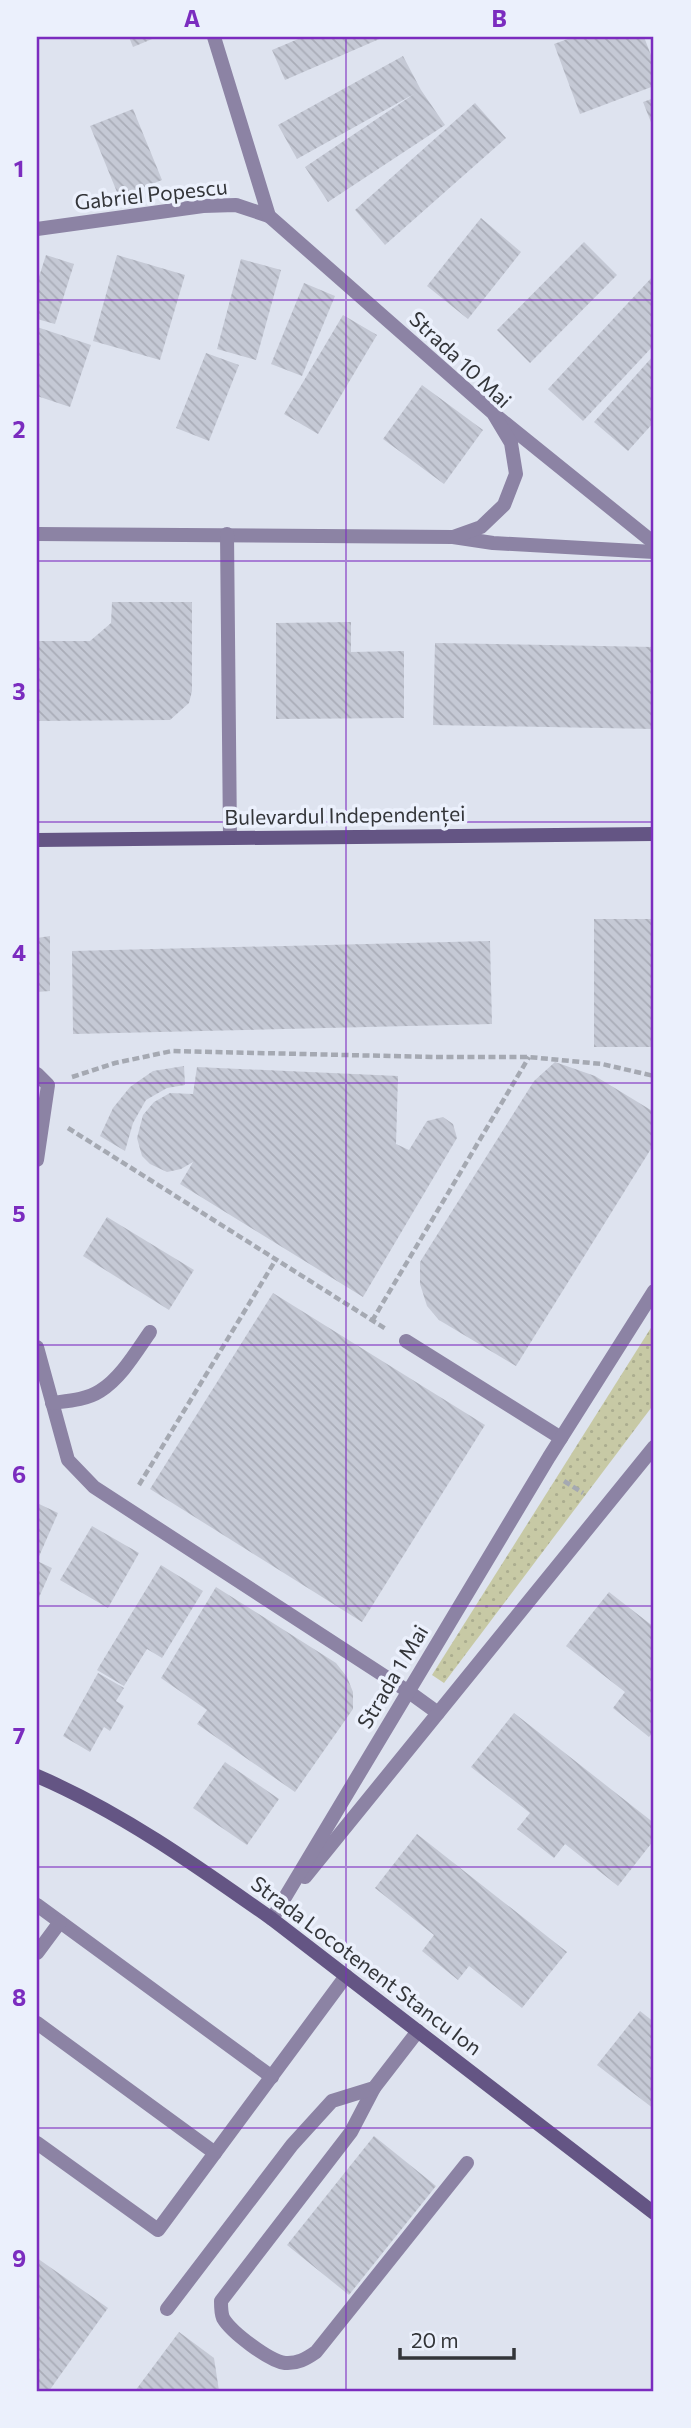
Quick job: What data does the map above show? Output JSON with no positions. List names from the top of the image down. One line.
{"streets":{"street":["Gabriel Popescu","Strada 10 Mai","Bulevardul Independenței","Strada 1 Mai","Strada Locotenent Stancu Ion"]},"crossings":[["Gabriel Popescu","Strada 10 Mai"],["Strada 1 Mai","Strada Locotenent Stancu Ion"]],"scale_bar":"20 m","grid":{"columns":["A","B"],"rows":["1","2","3","4","5","6","7","8","9"]}}
